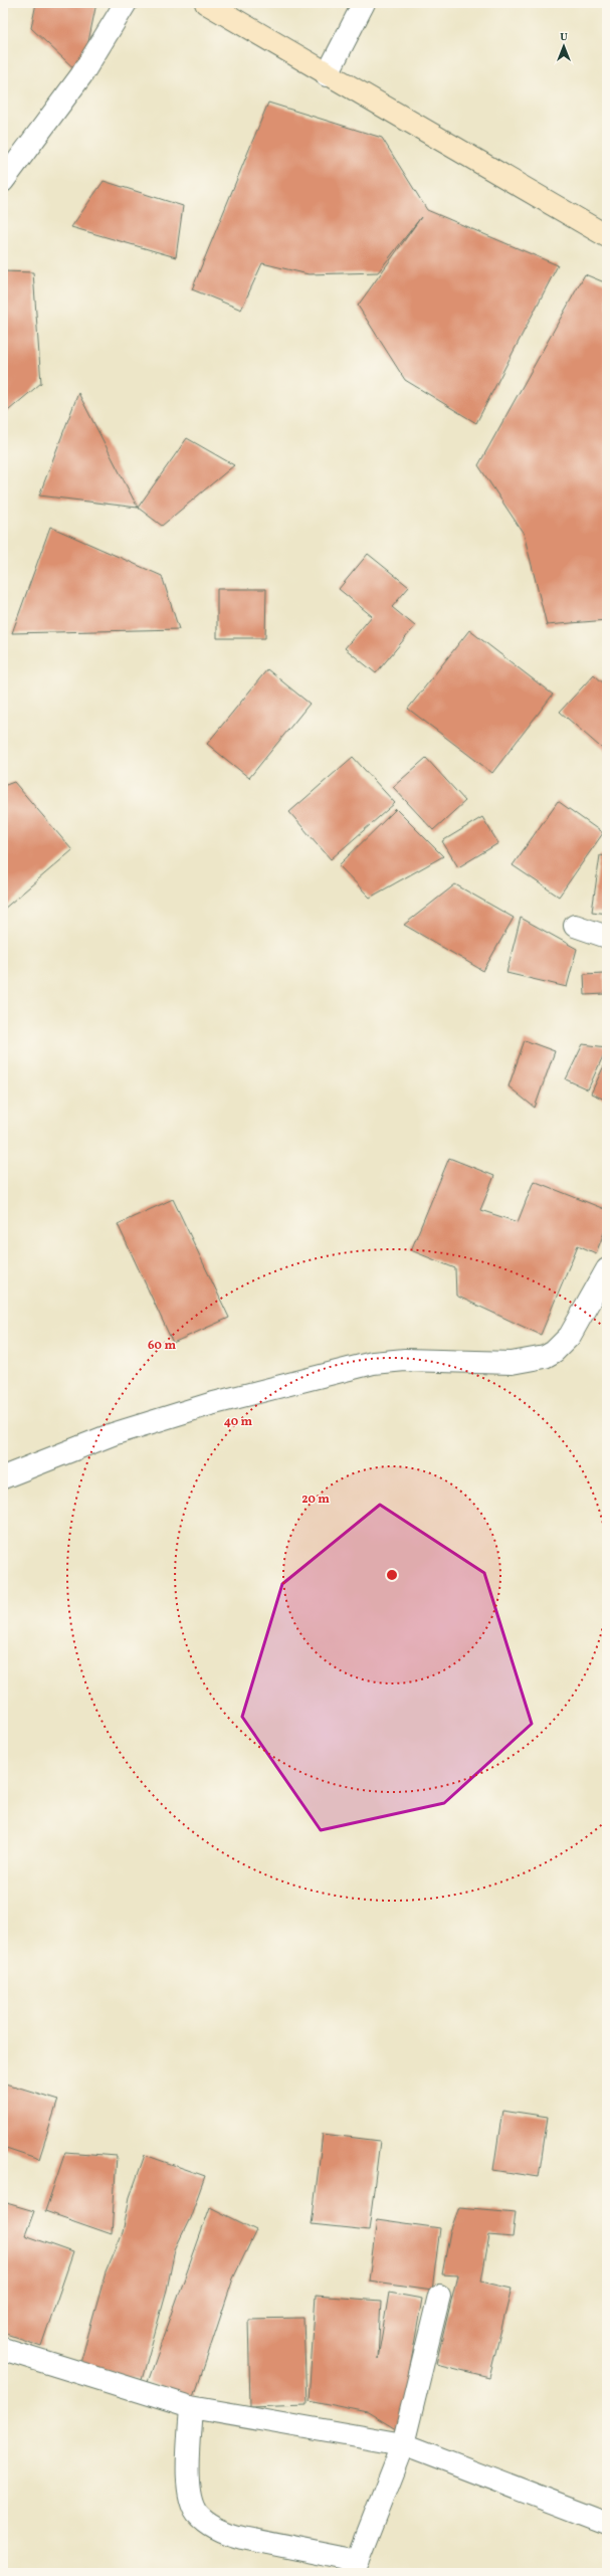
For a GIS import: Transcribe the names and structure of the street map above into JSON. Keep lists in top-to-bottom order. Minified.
{"north":"top","rings":["60 m","40 m","20 m"]}
